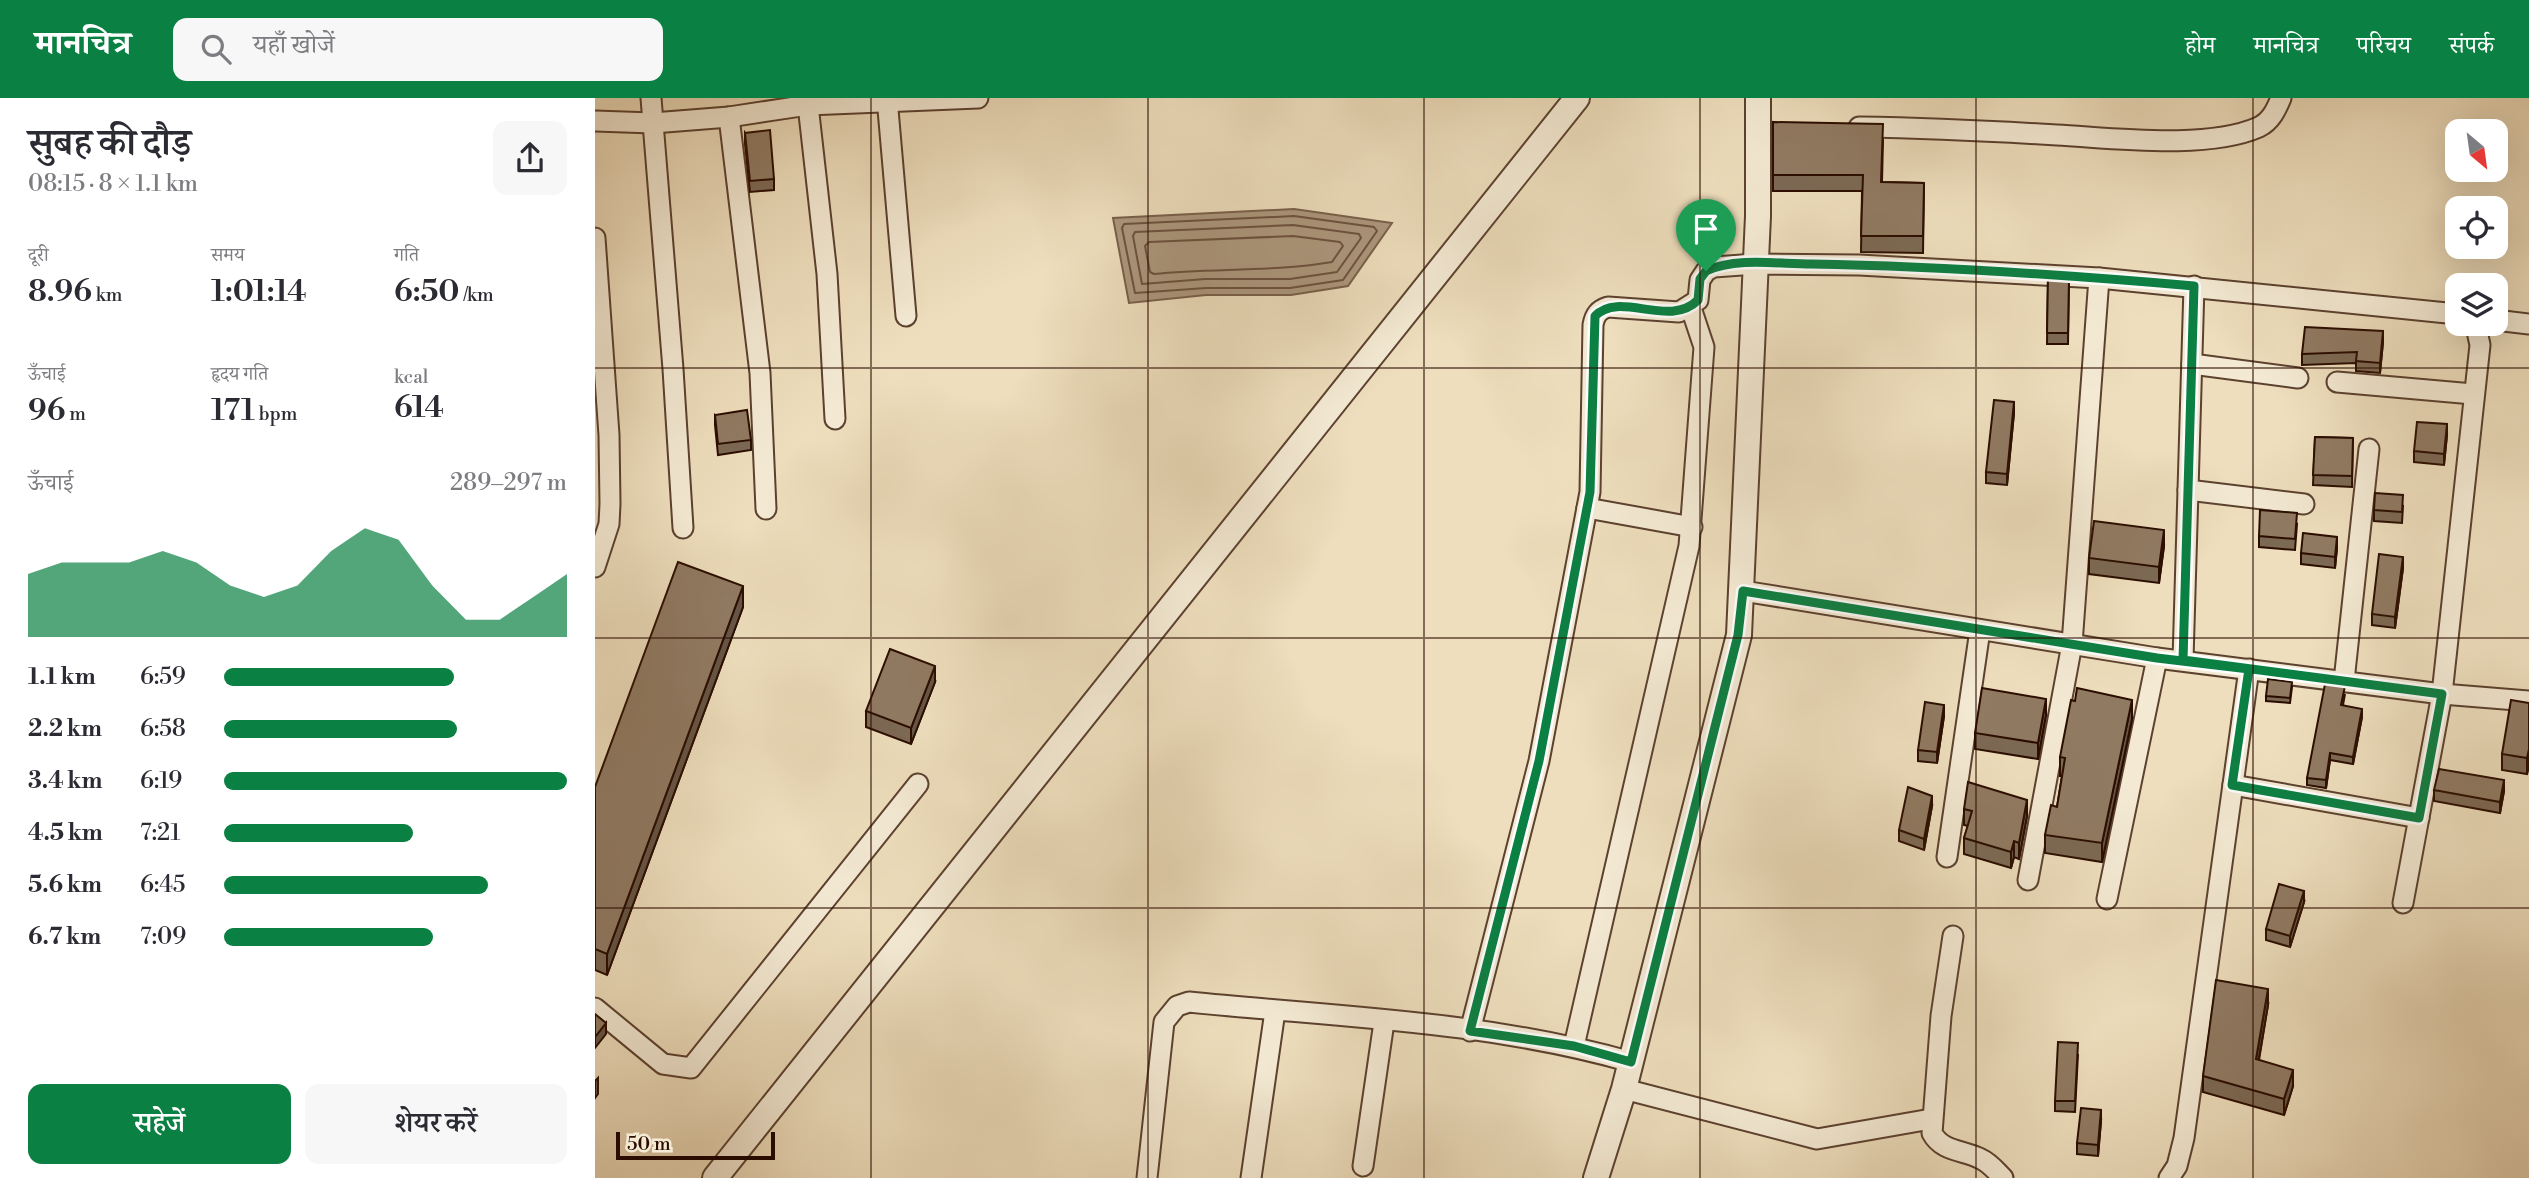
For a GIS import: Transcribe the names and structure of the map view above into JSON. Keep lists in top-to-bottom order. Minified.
{"scale_bar":"50 m","north":"bottom right","page":{"header":"मानचित्र","search":"यहाँ खोजें","nav":["होम","मानचित्र","परिचय","संपर्क"],"heading":["सुबह की दौड़","08:15 · 8 × 1.1 km"],"stats":[["दूरी","8.96 km"],["समय","1:01:14"],["गति","6:50 /km"],["ऊँचाई","96 m"],["हृदय गति","171 bpm"],["kcal","614"]],"chart":["ऊँचाई","289–297 m"],"list":[{"name":"1.1 km","note":"6:59"},{"name":"2.2 km","note":"6:58"},{"name":"3.4 km","note":"6:19"},{"name":"4.5 km","note":"7:21"},{"name":"5.6 km","note":"6:45"},{"name":"6.7 km","note":"7:09"}],"buttons":["सहेजें","शेयर करें"],"scale":"50 m"}}
